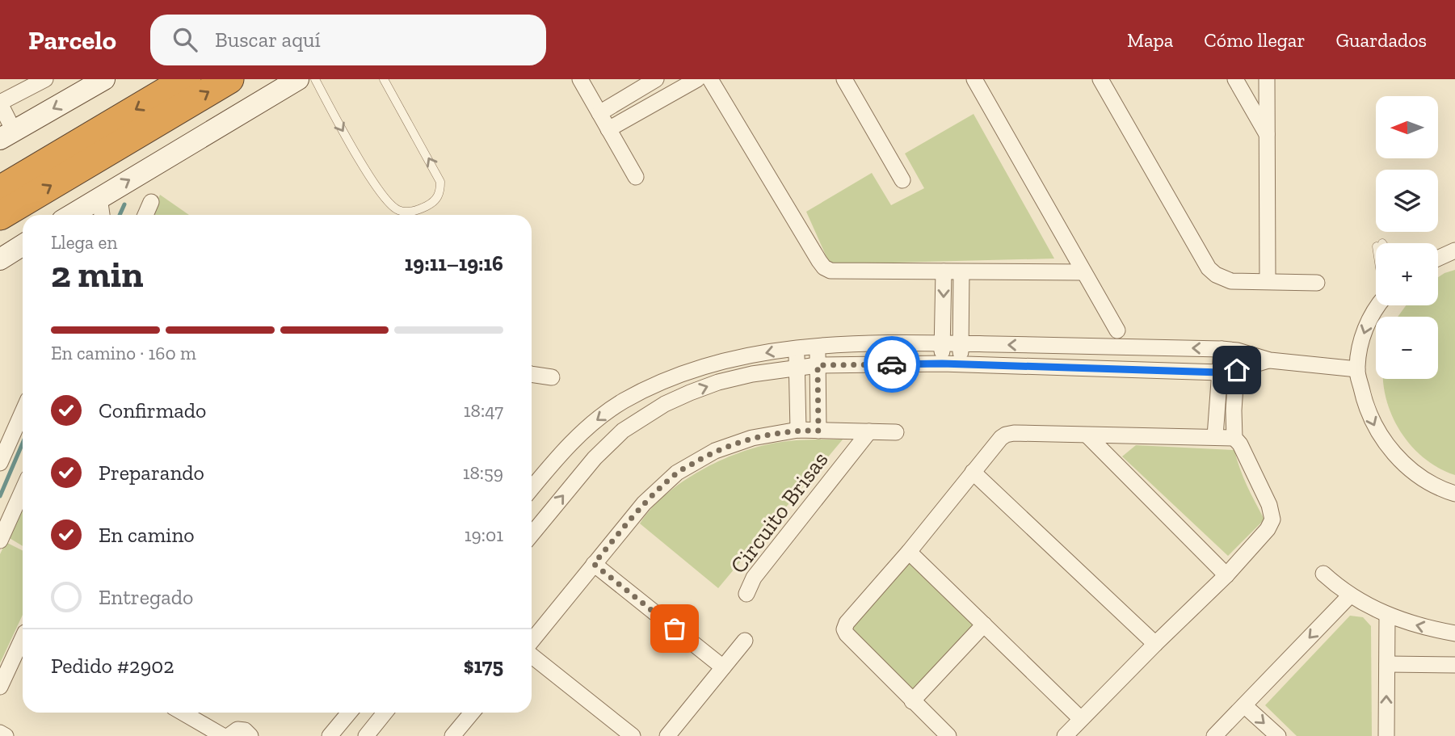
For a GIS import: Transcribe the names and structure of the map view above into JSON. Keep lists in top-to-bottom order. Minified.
{"streets":{"street":["Circuito Brisas"]},"north":"left","page":{"header":"Parcelo","search":"Buscar aquí","nav":["Mapa","Cómo llegar","Guardados"],"map_buttons":["+","−"],"heading":["2 min","Llega en","19:11–19:16"],"panel":["Pedido #2902","$175"],"bar":"En camino · 160 m","list":[["Confirmado","18:47"],["Preparando","18:59"],["En camino","19:01"],"Entregado"]}}
